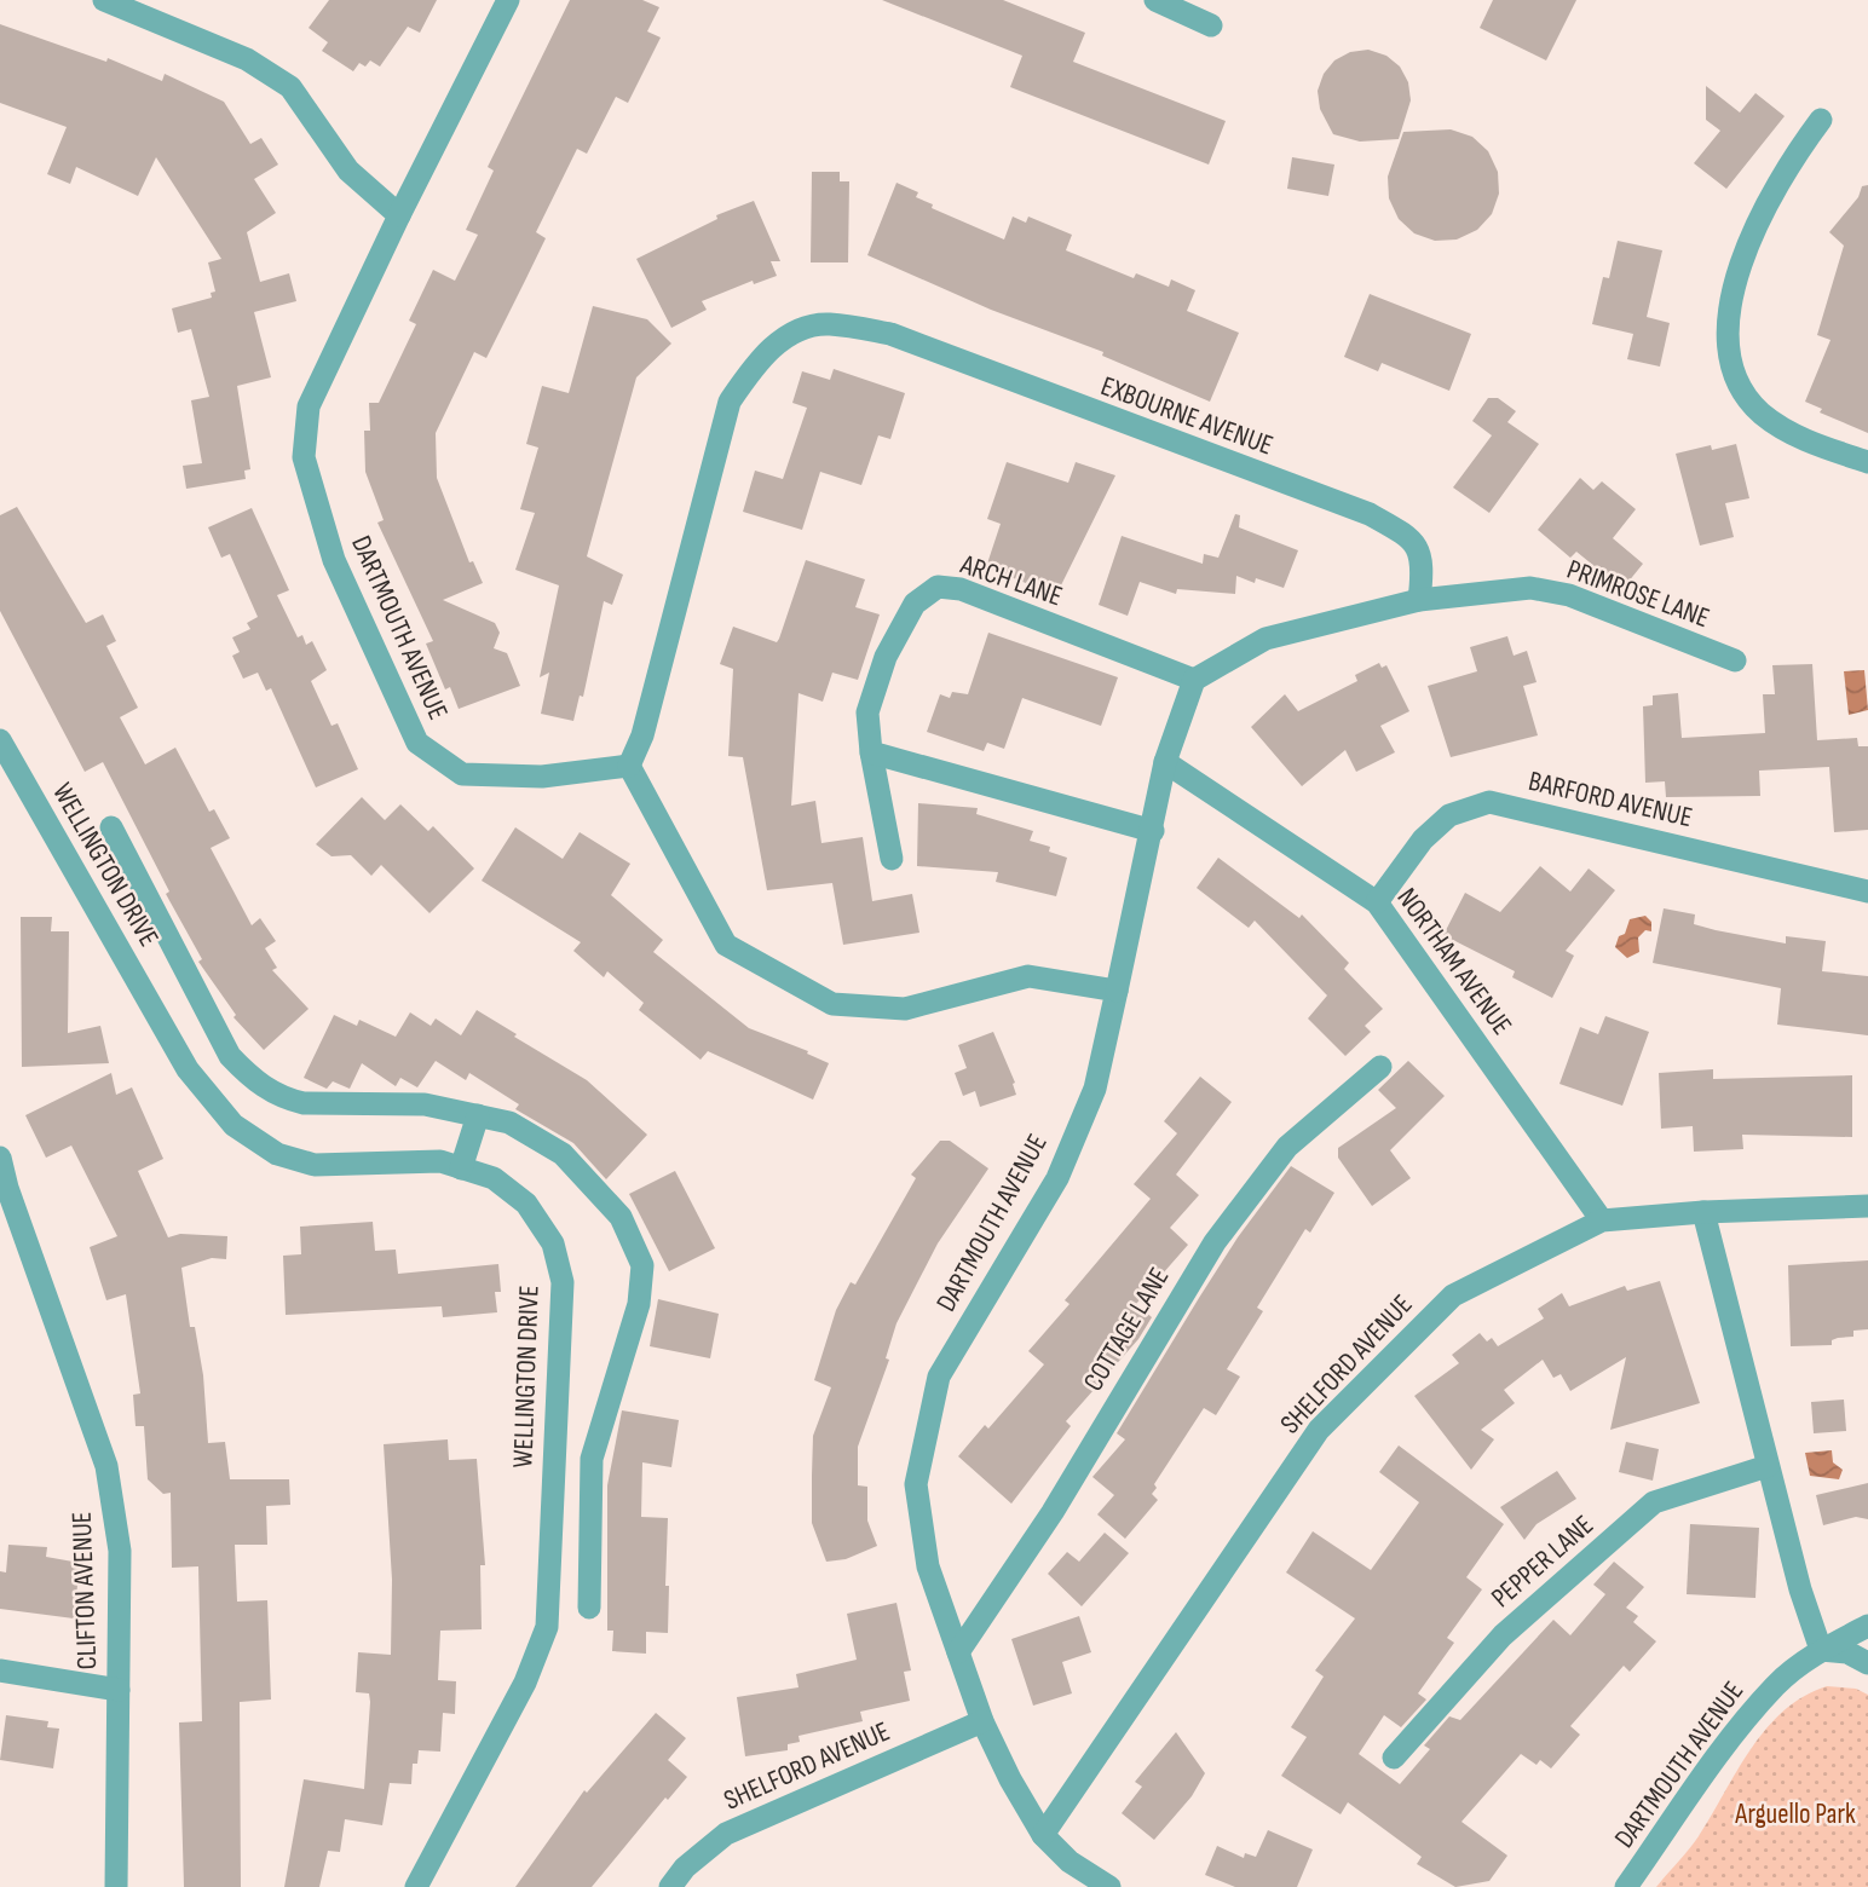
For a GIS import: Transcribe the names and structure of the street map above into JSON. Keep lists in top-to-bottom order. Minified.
{"streets":{"street":["EXBOURNE AVENUE","ARCH LANE","PRIMROSE LANE","DARTMOUTH AVENUE","BARFORD AVENUE","WELLINGTON DRIVE","NORTHAM AVENUE","COTTAGE LANE","SHELFORD AVENUE","PEPPER LANE","CLIFTON AVENUE"]},"crossings":[["EXBOURNE AVENUE","PRIMROSE LANE"],["EXBOURNE AVENUE","DARTMOUTH AVENUE"],["DARTMOUTH AVENUE","COTTAGE LANE"],["DARTMOUTH AVENUE","SHELFORD AVENUE"],["BARFORD AVENUE","NORTHAM AVENUE"],["NORTHAM AVENUE","SHELFORD AVENUE"]],"parks":["Arguello Park"]}
